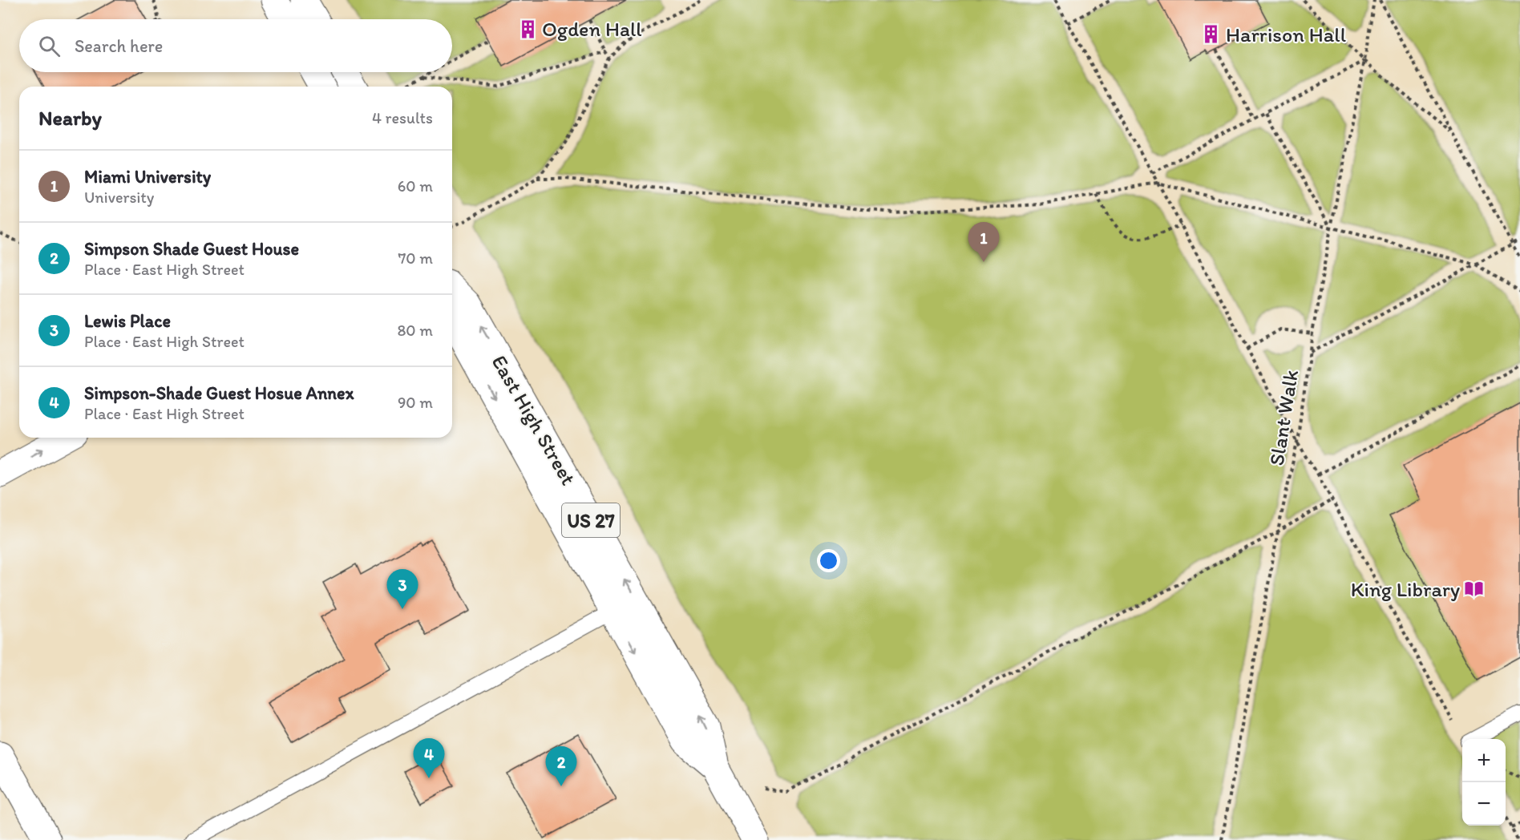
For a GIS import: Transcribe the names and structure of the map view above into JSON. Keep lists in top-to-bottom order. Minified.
{"streets":{"main road":["East High Street","US 27"],"path":["Slant Walk"]},"places":{"building":["Ogden Hall","Harrison Hall"],"library":["King Library"]},"page":{"search":"Search here","heading":["Nearby","4 results"],"list":[{"mark":"1","name":"Miami University","note":"University","value":"60 m"},{"mark":"2","name":"Simpson Shade Guest House","note":"Place · East High Street","value":"70 m"},{"mark":"3","name":"Lewis Place","note":"Place · East High Street","value":"80 m"},{"mark":"4","name":"Simpson-Shade Guest Hosue Annex","note":"Place · East High Street","value":"90 m"}],"pins":["1","3","4","2"],"map_buttons":["+","−"]}}
